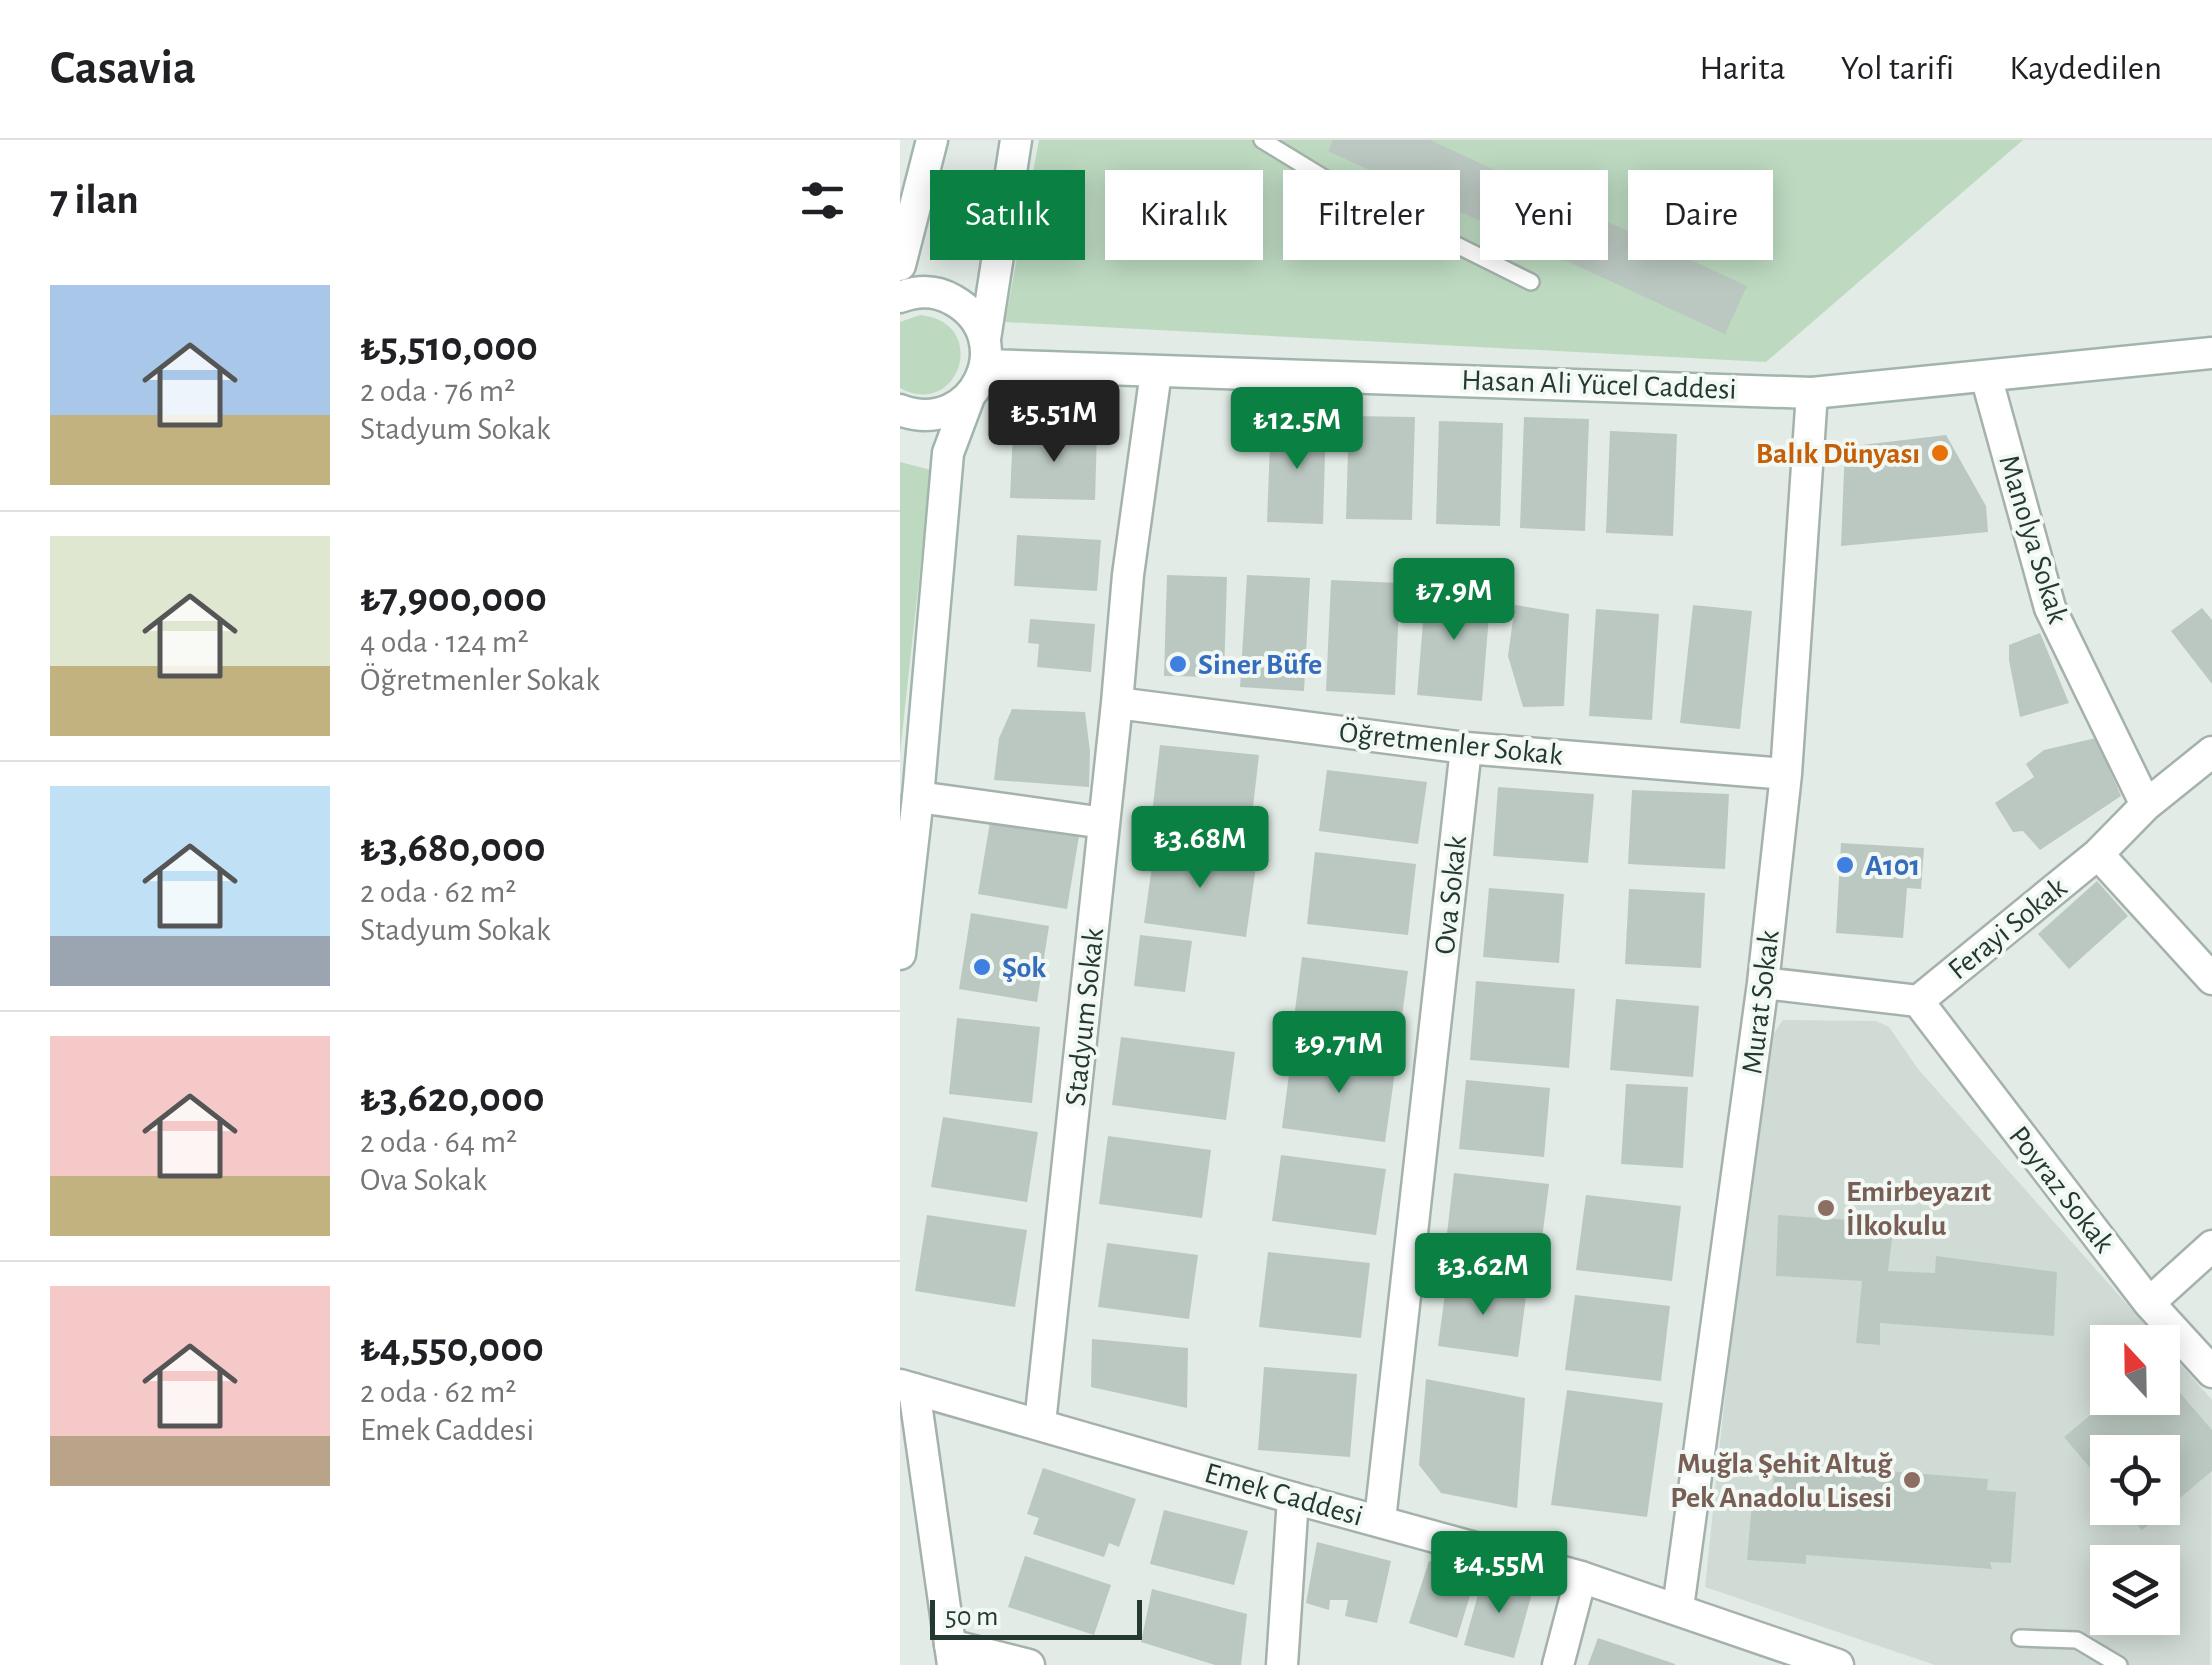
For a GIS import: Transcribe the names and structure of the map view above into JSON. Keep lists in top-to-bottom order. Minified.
{"streets":{"street":["Hasan Ali Yücel Caddesi","Manolya Sokak","Öğretmenler Sokak","Ova Sokak","Ferayi Sokak","Murat Sokak","Stadyum Sokak","Poyraz Sokak","Emek Caddesi"]},"crossings":[["Hasan Ali Yücel Caddesi","Manolya Sokak"],["Hasan Ali Yücel Caddesi","Murat Sokak"],["Hasan Ali Yücel Caddesi","Stadyum Sokak"],["Manolya Sokak","Ferayi Sokak"],["Öğretmenler Sokak","Ova Sokak"],["Öğretmenler Sokak","Murat Sokak"],["Öğretmenler Sokak","Stadyum Sokak"],["Ova Sokak","Emek Caddesi"],["Ferayi Sokak","Murat Sokak"],["Ferayi Sokak","Poyraz Sokak"],["Murat Sokak","Emek Caddesi"],["Stadyum Sokak","Emek Caddesi"]],"places":["Balık Dünyası","Siner Büfe","A101","Şok","Emirbeyazıt İlkokulu","Muğla Şehit Altuğ Pek Anadolu Lisesi"],"scale_bar":"50 m","north":"top","page":{"header":"Casavia","nav":["Harita","Yol tarifi","Kaydedilen"],"heading":"7 ilan","chip":["Satılık","Kiralık","Filtreler","Yeni","Daire"],"list":[{"name":"₺5,510,000","note":"2 oda · 76 m² · Stadyum Sokak"},{"name":"₺7,900,000","note":"4 oda · 124 m² · Öğretmenler Sokak"},{"name":"₺3,680,000","note":"2 oda · 62 m² · Stadyum Sokak"},{"name":"₺3,620,000","note":"2 oda · 64 m² · Ova Sokak"},{"name":"₺4,550,000","note":"2 oda · 62 m² · Emek Caddesi"}],"price":["₺5.51M","₺12.5M","₺7.9M","₺3.68M","₺9.71M","₺3.62M","₺4.55M"],"scale":"50 m"}}
